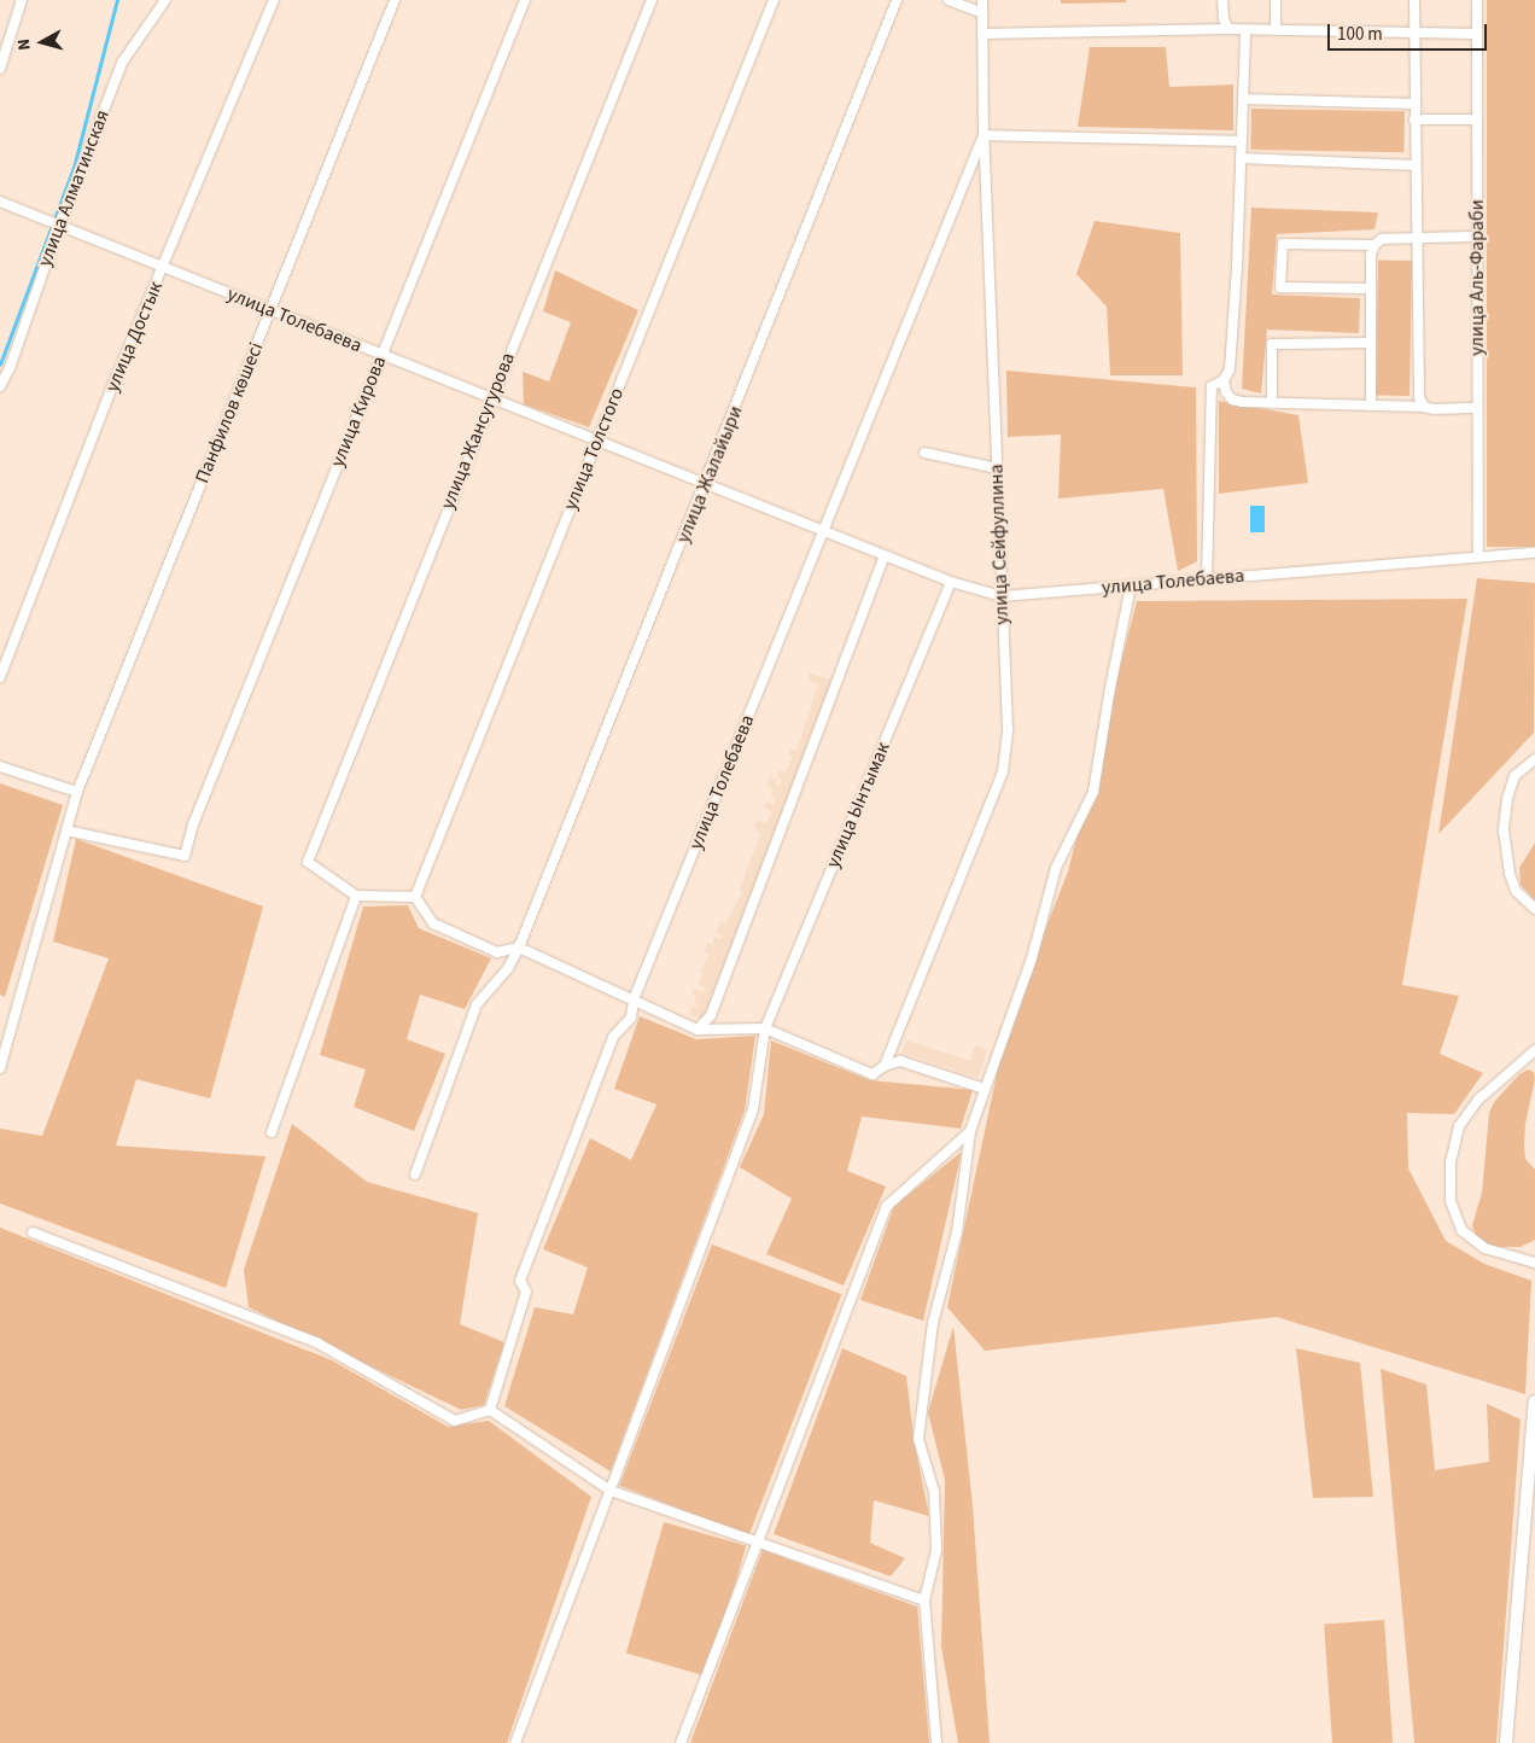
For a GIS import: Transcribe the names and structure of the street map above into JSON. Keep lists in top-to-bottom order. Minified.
{"streets":{"street":["улица Алматинская","улица Аль-Фараби","улица Толебаева","улица Достык","улица Кирова","Панфилов көшесі","улица Жансугурова","улица Толстого","улица Жалайыри","улица Сейфуллина","улица Ынтымак"]},"crossings":[["улица Алматинская","улица Толебаева"],["улица Аль-Фараби","улица Толебаева"],["улица Толебаева","улица Достык"],["улица Толебаева","улица Кирова"],["улица Толебаева","Панфилов көшесі"],["улица Толебаева","улица Жансугурова"],["улица Толебаева","улица Толстого"],["улица Толебаева","улица Жалайыри"],["улица Толебаева","улица Сейфуллина"],["улица Толебаева","улица Ынтымак"],["улица Кирова","Панфилов көшесі"]],"scale_bar":"100 m","north":"left"}
